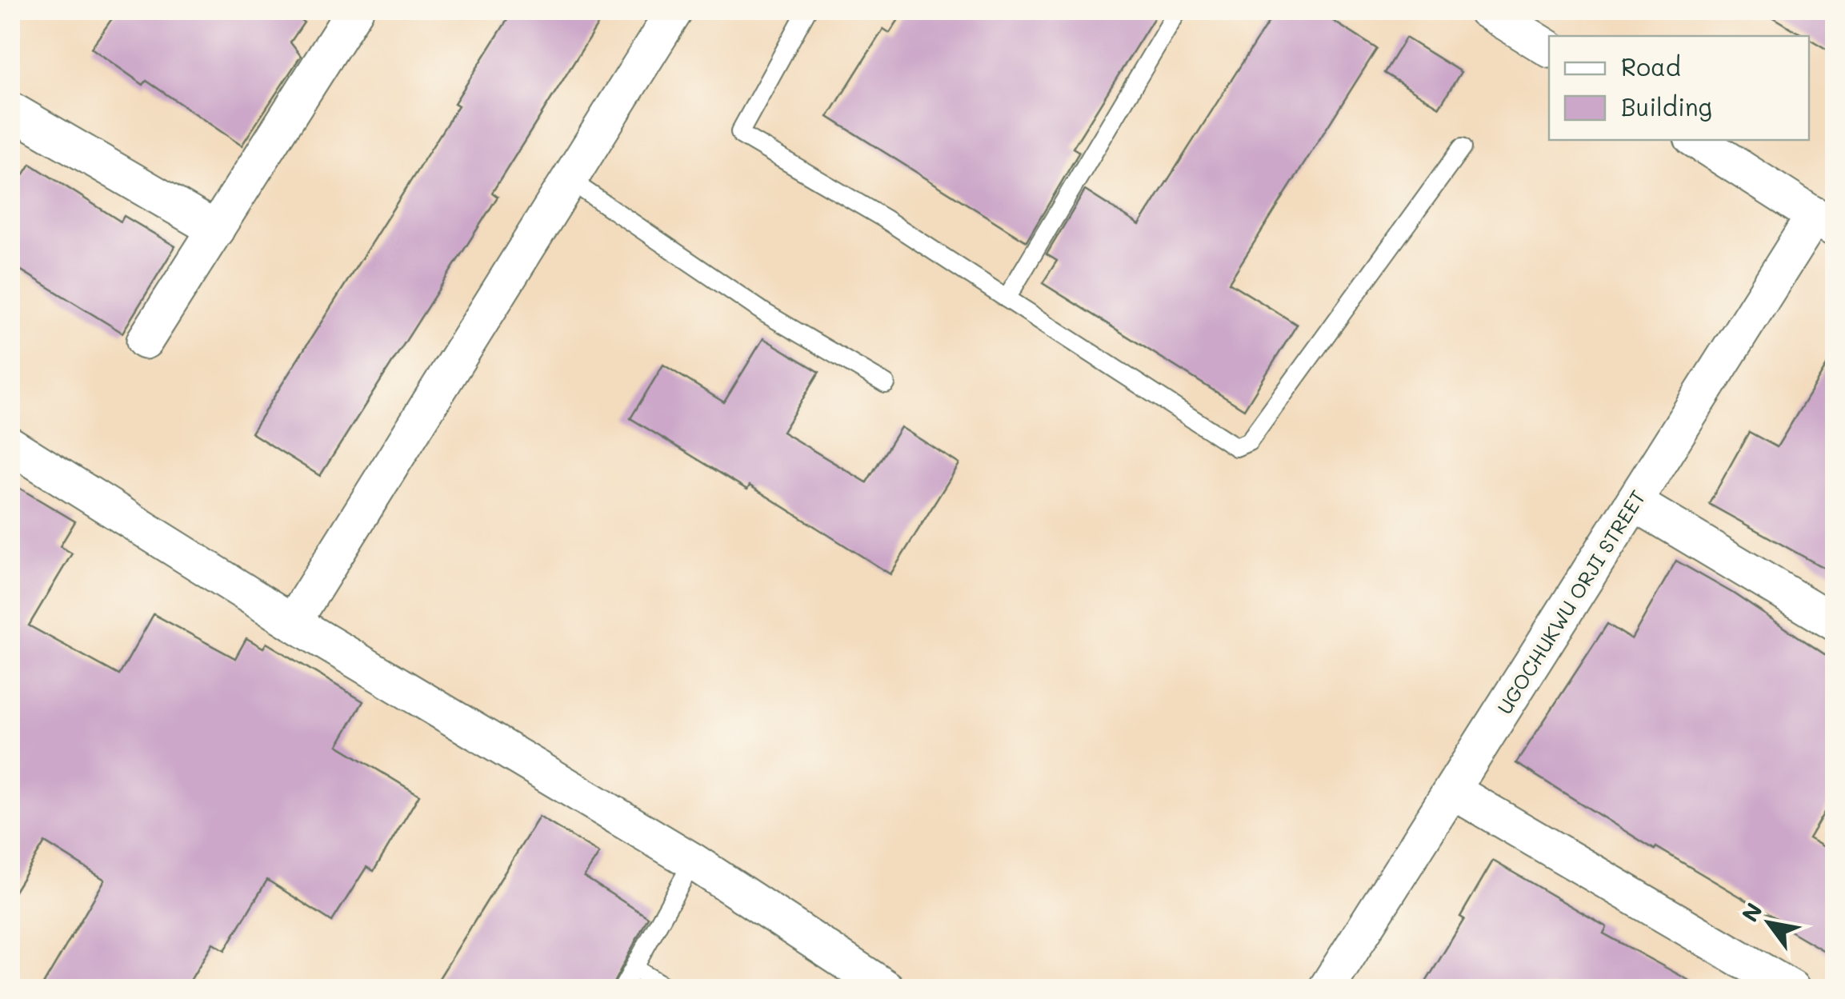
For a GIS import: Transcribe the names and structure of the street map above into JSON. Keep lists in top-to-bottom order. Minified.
{"streets":{"street":["UGOCHUKWU ORJI STREET"]},"legend":["Road","Building"],"north":"top left"}
